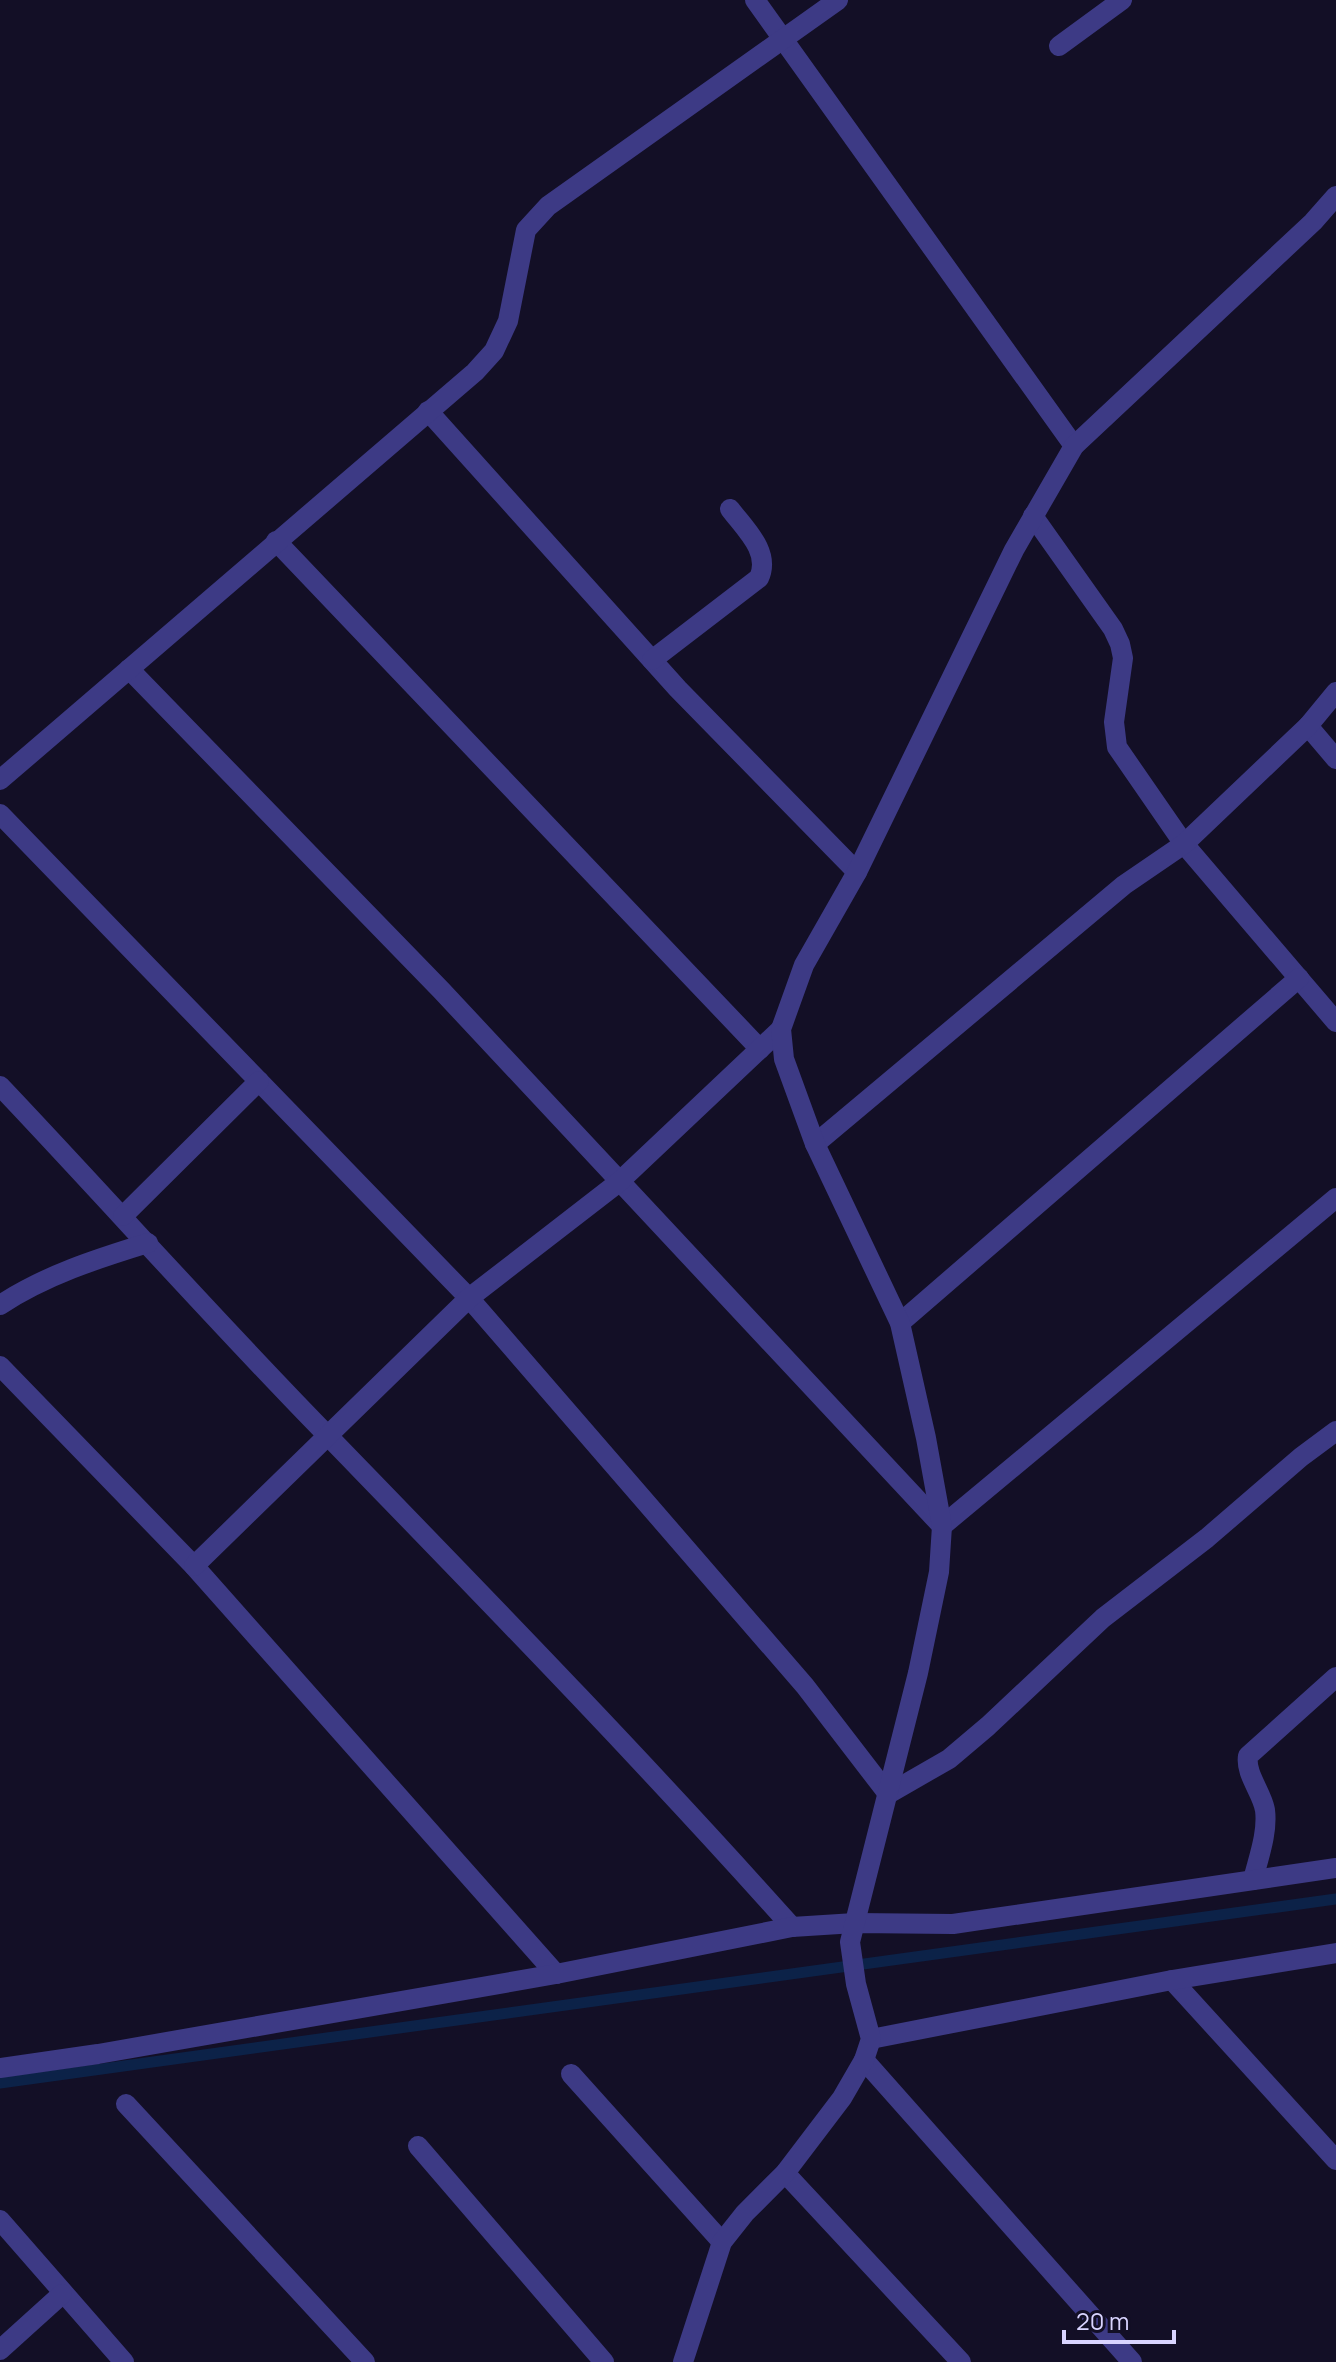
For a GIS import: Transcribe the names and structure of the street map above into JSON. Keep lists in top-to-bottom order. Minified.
{"scale_bar":"20 m"}
